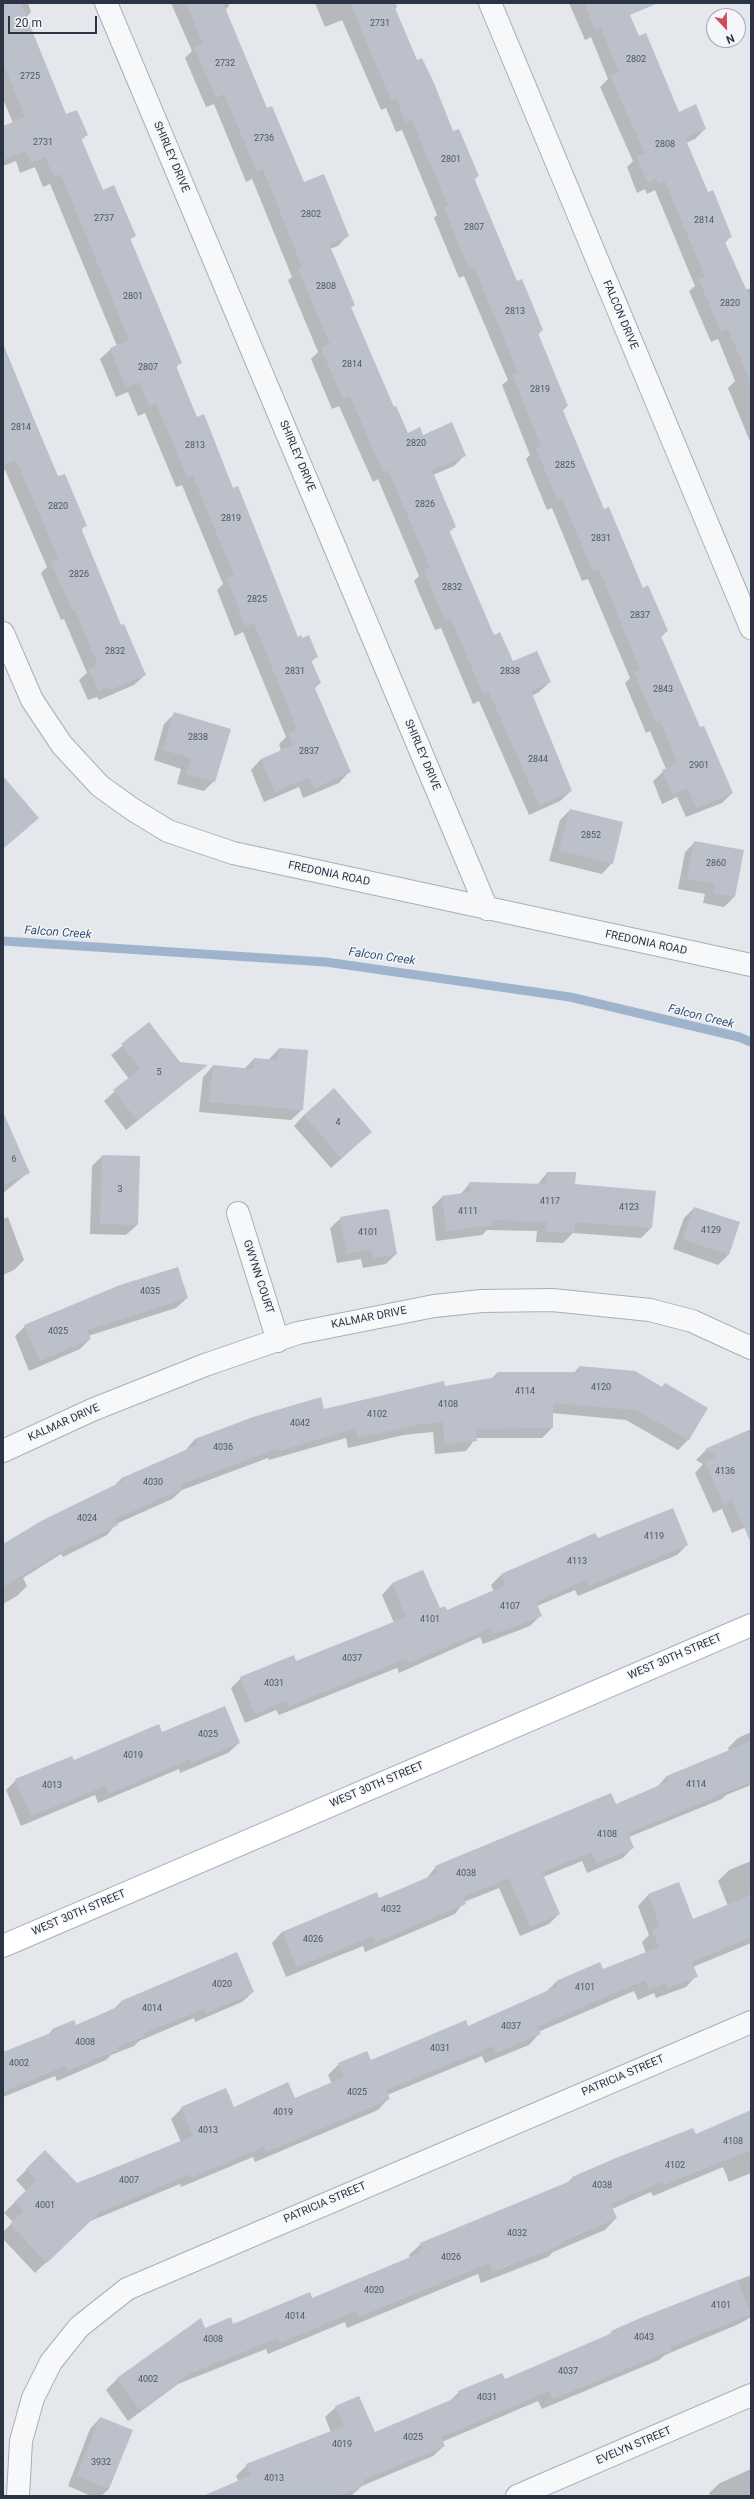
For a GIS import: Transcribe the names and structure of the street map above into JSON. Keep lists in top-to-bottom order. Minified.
{"streets":{"main road":["WEST 30TH STREET"],"street":["SHIRLEY DRIVE","FALCON DRIVE","FREDONIA ROAD","GWYNN COURT","KALMAR DRIVE","PATRICIA STREET","EVELYN STREET"]},"crossings":[["SHIRLEY DRIVE","FREDONIA ROAD"],["GWYNN COURT","KALMAR DRIVE"]],"water":["Falcon Creek"],"house_numbers":["2731","2802","2732","2725","2736","2731","2808","2801","2802","2737","2814","2807","2808","2801","2820","2813","2814","2807","2819","2814","2820","2813","2825","2826","2820","2819","2831","2826","2832","2825","2837","2832","2831","2838","2843","2838","2837","2844","2901","2852","2860","5","4","6","3","4117","4123","4111","4129","4101","4035","4025","4120","4114","4108","4102","4042","4036","4136","4030","4024","4119","4113","4107","4101","4037","4031","4025","4019","4114","4013","4108","4038","4032","4026","4020","4101","4014","4037","4008","4031","4002","4025","4019","4013","4108","4102","4007","4038","4001","4032","4026","4020","4101","4014","4043","4008","4037","4002","4031","4025","4019","3932","4013"],"scale_bar":"20 m","north":"bottom"}
